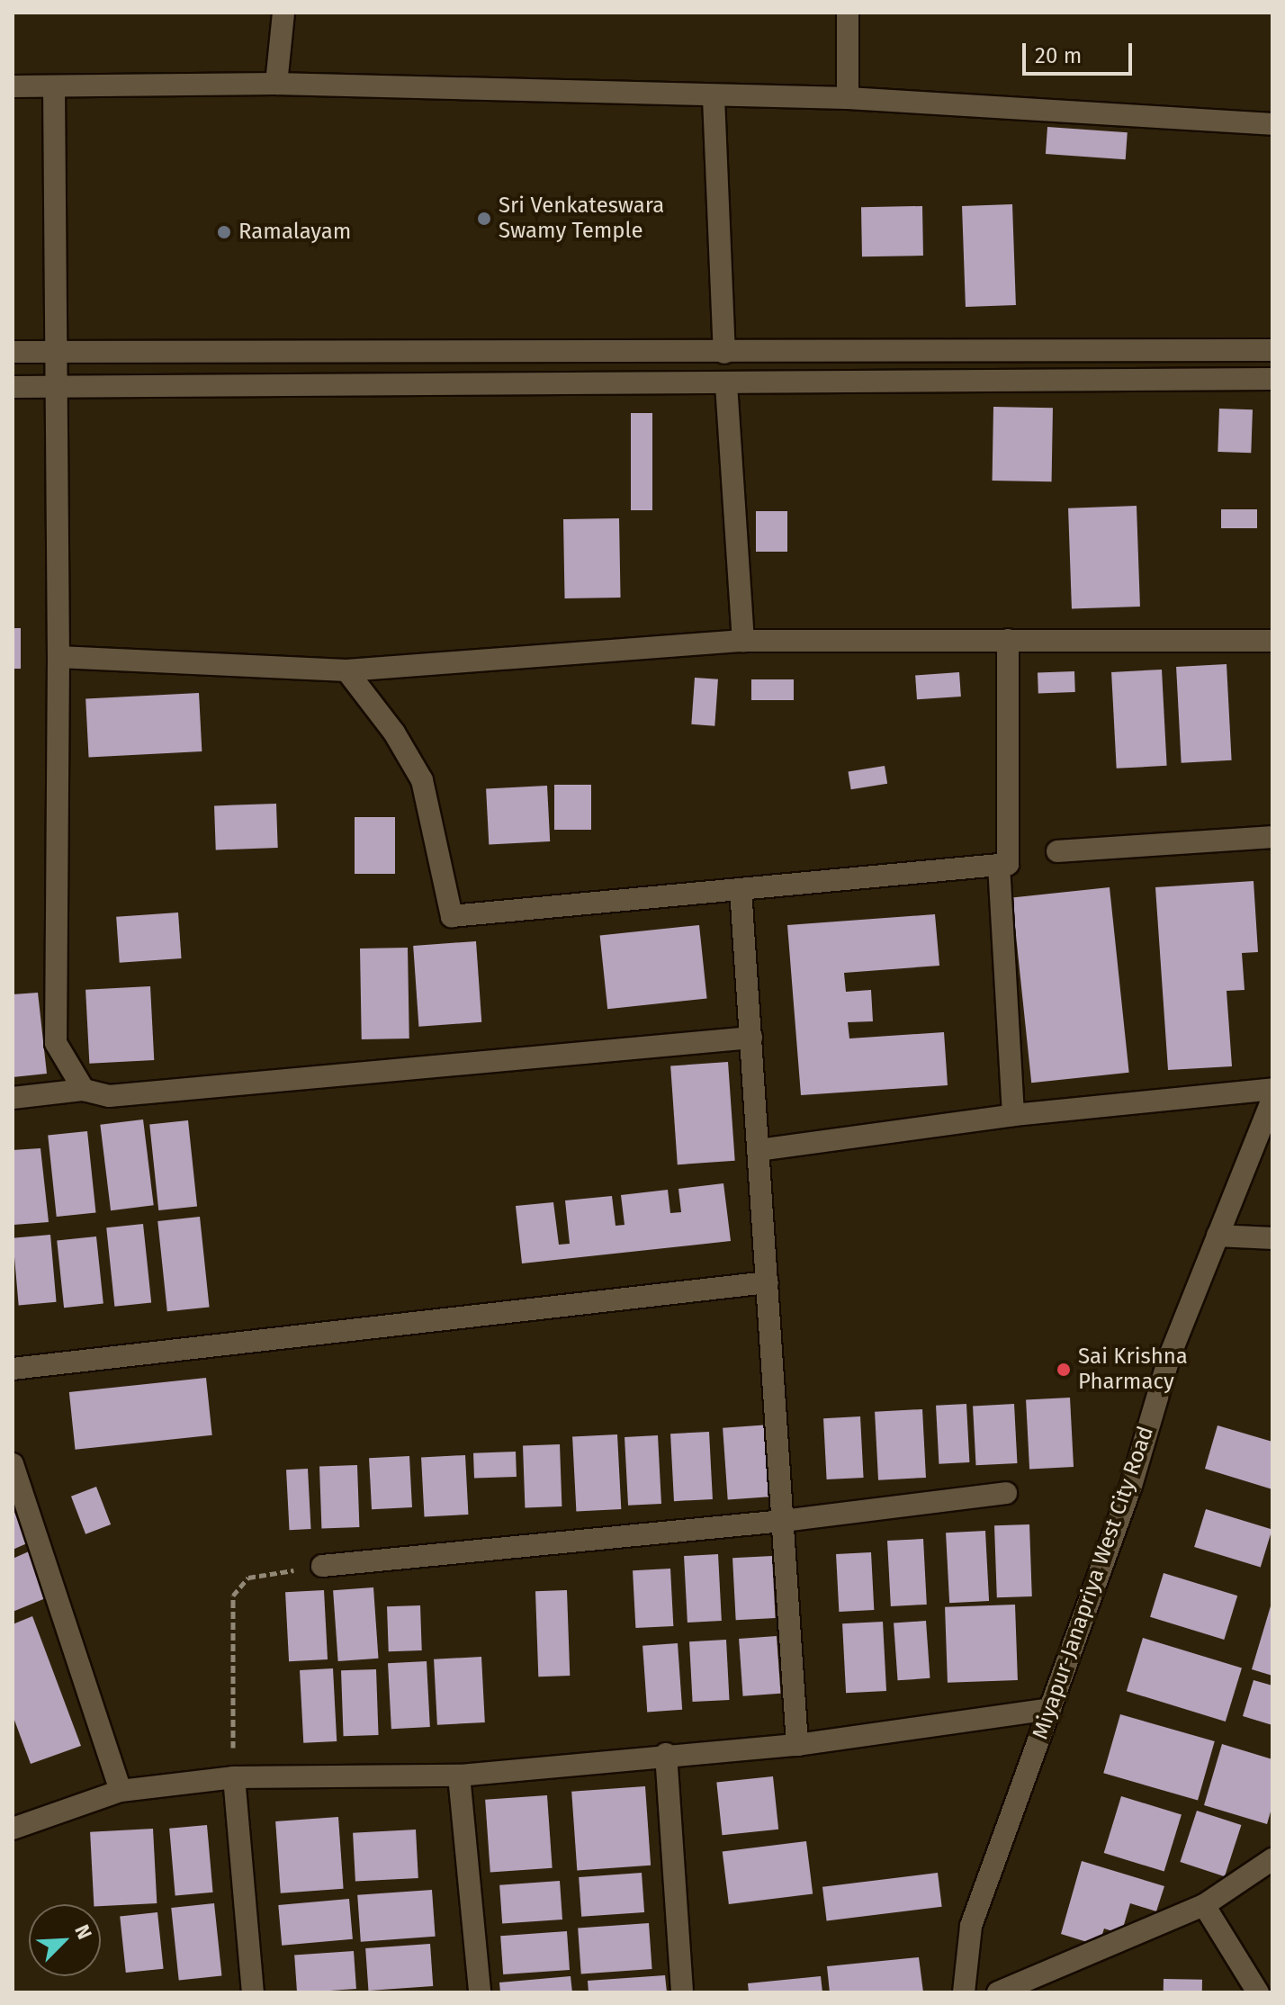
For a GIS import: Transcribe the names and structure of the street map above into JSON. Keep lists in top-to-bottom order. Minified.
{"streets":{"street":["Miyapur-Janapriya West City Road"]},"places":["Sri Venkateswara Swamy Temple","Ramalayam","Sai Krishna Pharmacy"],"scale_bar":"20 m","north":"top right"}
